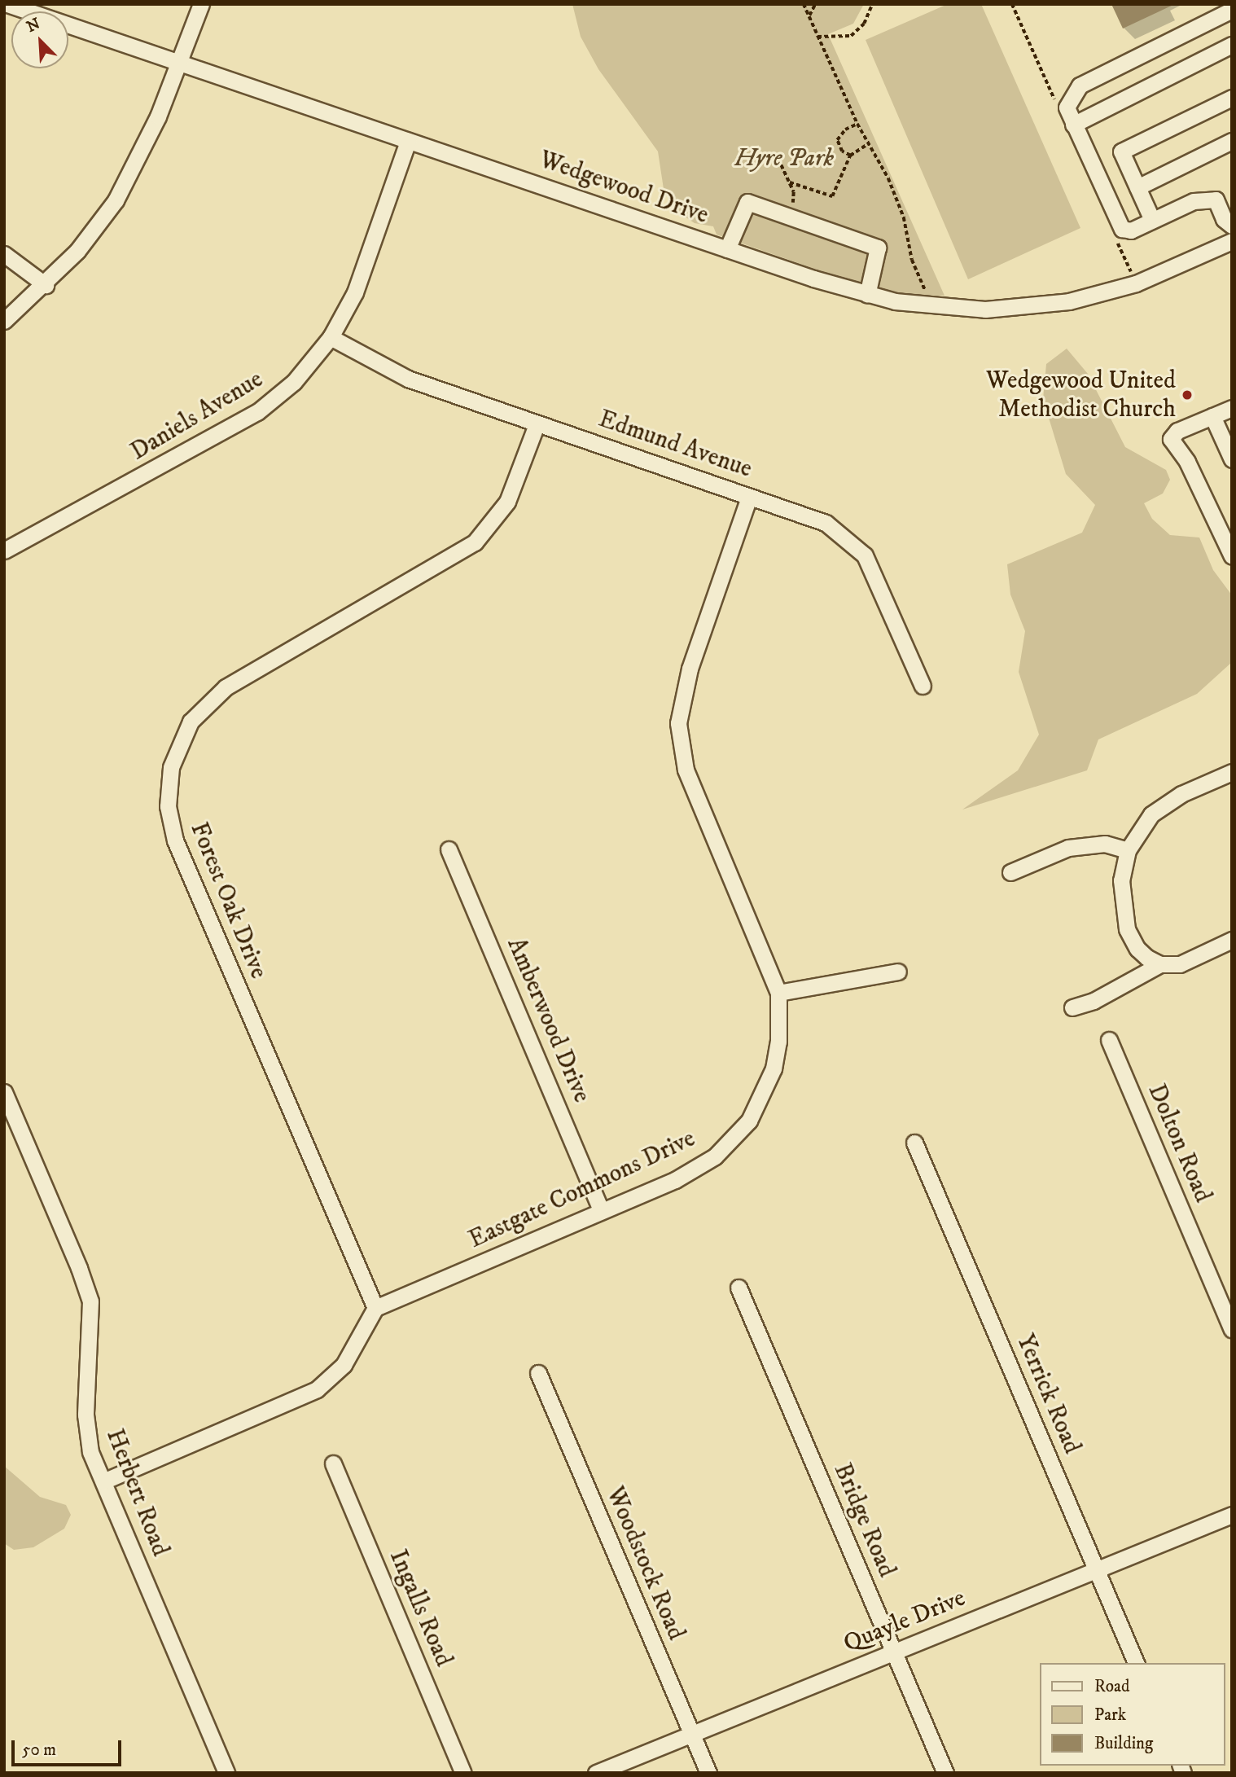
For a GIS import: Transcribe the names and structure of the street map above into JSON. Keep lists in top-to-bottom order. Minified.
{"streets":{"street":["Wedgewood Drive","Daniels Avenue","Edmund Avenue","Forest Oak Drive","Amberwood Drive","Dolton Road","Eastgate Commons Drive","Yerrick Road","Herbert Road","Bridge Road","Woodstock Road","Ingalls Road","Quayle Drive"]},"crossings":[["Wedgewood Drive","Daniels Avenue"],["Daniels Avenue","Edmund Avenue"],["Edmund Avenue","Forest Oak Drive"],["Edmund Avenue","Eastgate Commons Drive"],["Forest Oak Drive","Eastgate Commons Drive"],["Amberwood Drive","Eastgate Commons Drive"],["Yerrick Road","Quayle Drive"],["Bridge Road","Quayle Drive"],["Woodstock Road","Quayle Drive"]],"parks":["Hyre Park"],"places":["Wedgewood United Methodist Church"],"legend":["Road","Park","Building"],"scale_bar":"50 m","north":"top left"}
